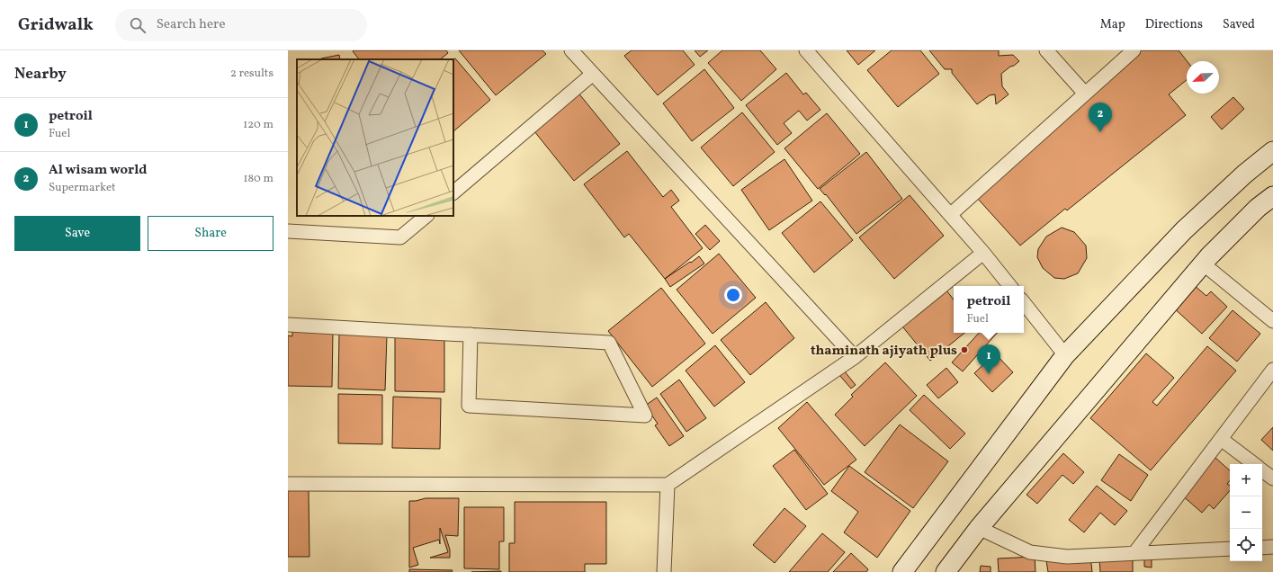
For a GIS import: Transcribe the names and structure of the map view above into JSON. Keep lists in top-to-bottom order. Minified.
{"places":["thaminath ajiyath plus"],"north":"bottom left","page":{"header":"Gridwalk","search":"Search here","nav":["Map","Directions","Saved"],"heading":["Nearby","2 results"],"list":[{"mark":"1","name":"petroil","note":"Fuel","value":"120 m"},{"mark":"2","name":"Al wisam world","note":"Supermarket","value":"180 m"}],"pins":["2","1"],"buttons":["Save","Share"],"popup":["petroil","Fuel"],"map_buttons":["+","−"]}}
